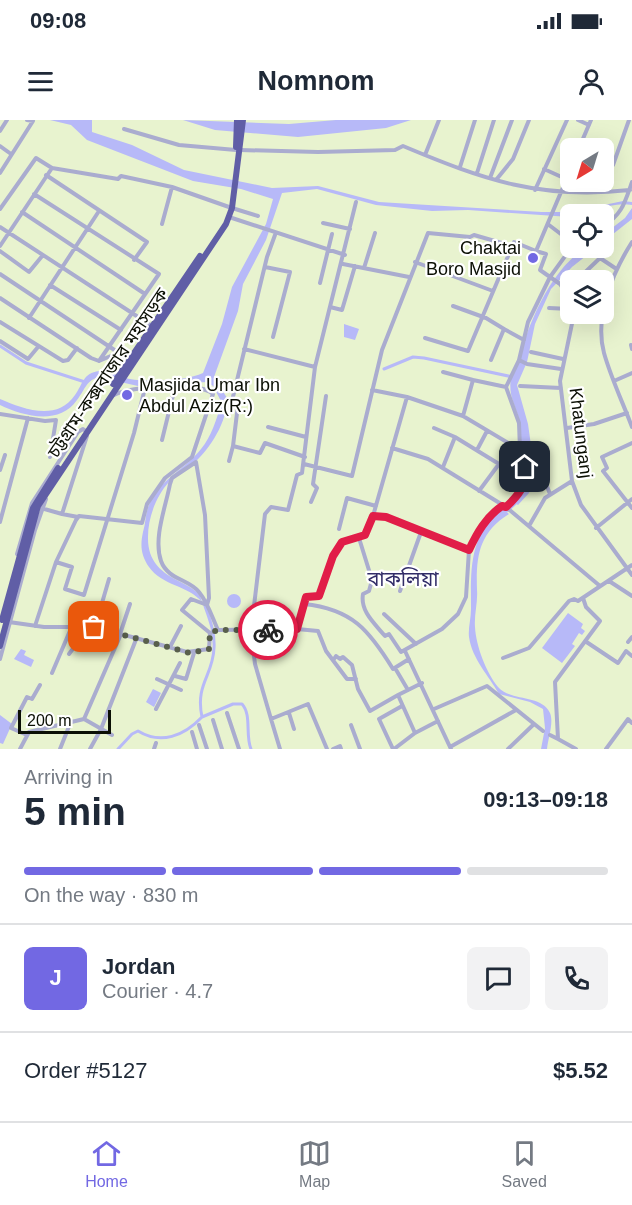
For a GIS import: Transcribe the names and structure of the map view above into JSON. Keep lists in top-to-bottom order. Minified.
{"streets":{"highway":["চট্টগ্রাম-কক্সবাজার মহাসড়ক"],"street":["Khatunganj"]},"districts":["বাকলিয়া"],"places":["Chaktai Boro Masjid","Masjida Umar Ibn Abdul Aziz(R:)"],"scale_bar":"200 m","north":"bottom left","page":{"status":"09:08","header":"Nomnom","scale":"200 m","heading":["5 min","Arriving in","09:13–09:18"],"panel":["Jordan","Courier · 4.7","Order #5127","$5.52"],"bar":"On the way · 830 m","round":"J","tabs":["Home","Map","Saved"]}}
